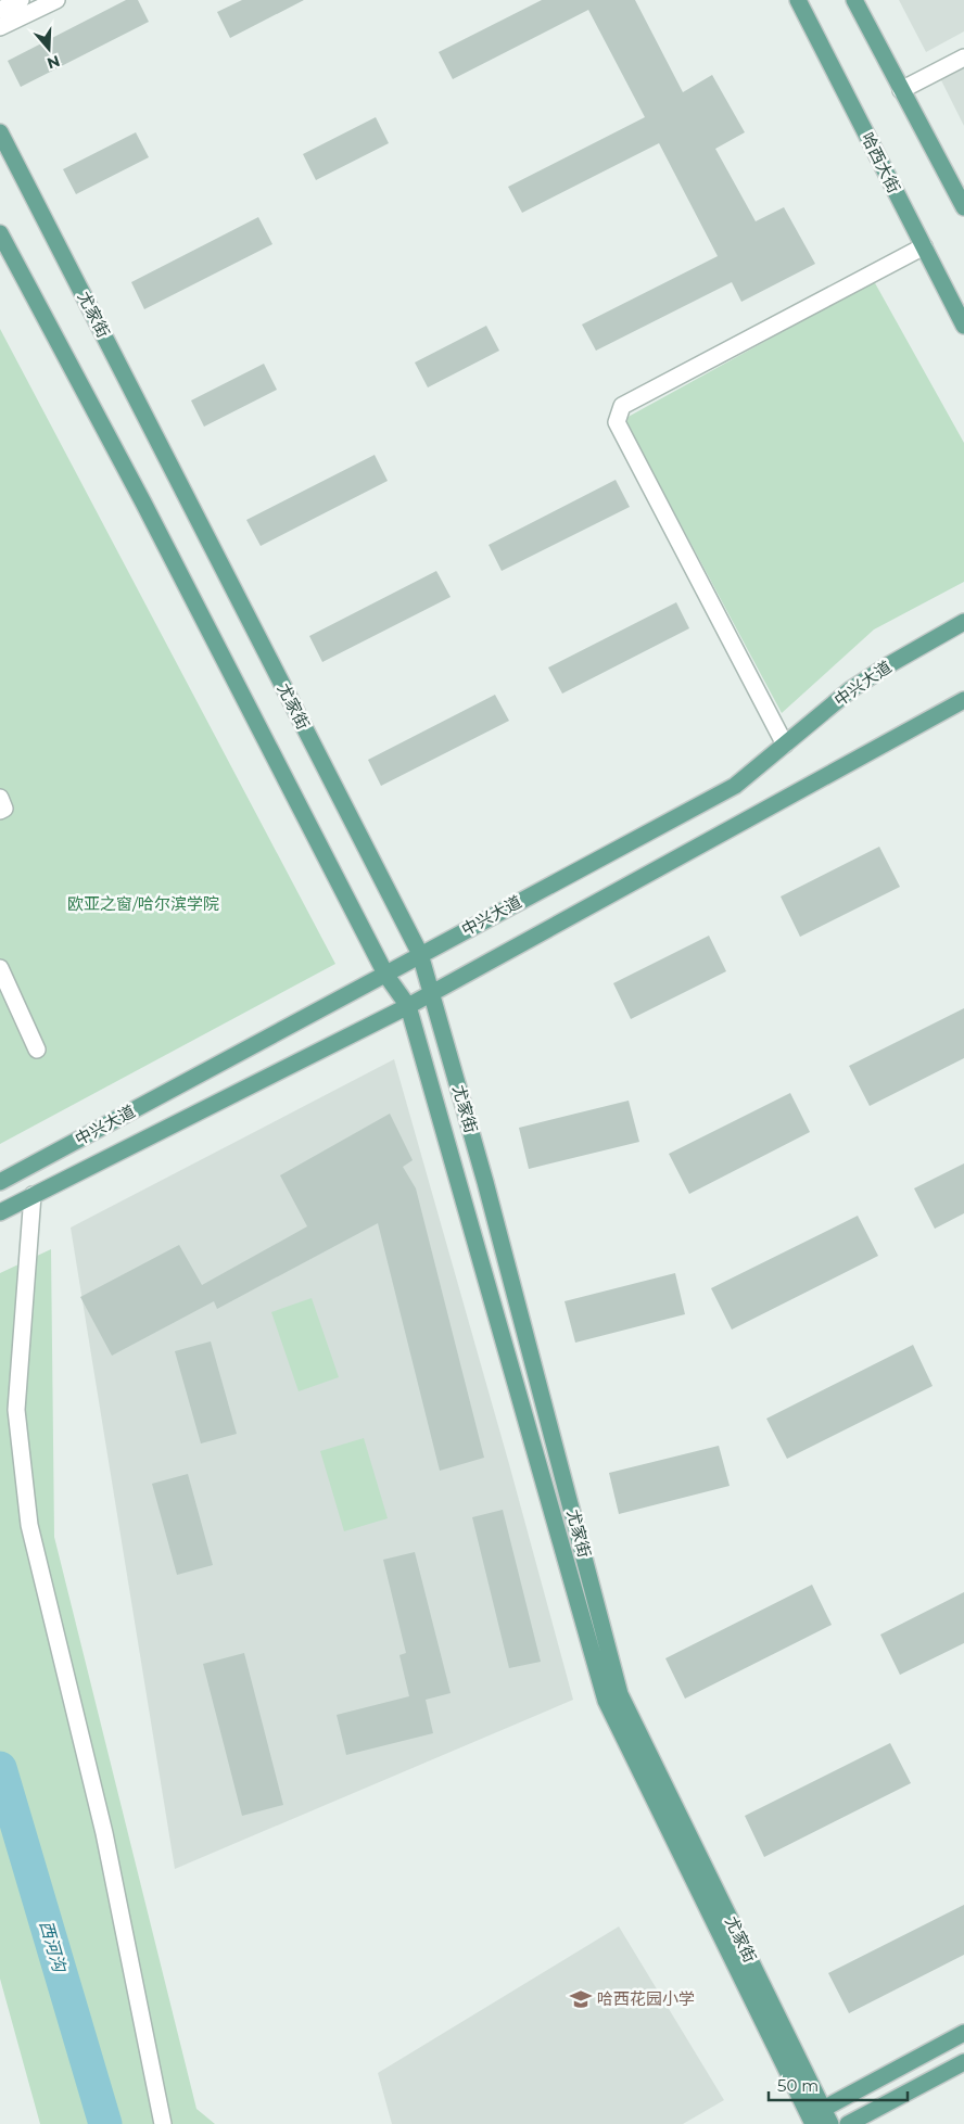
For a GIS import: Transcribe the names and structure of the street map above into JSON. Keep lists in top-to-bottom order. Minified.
{"streets":{"main road":["哈西大街","尤家街","中兴大道"]},"crossings":[["尤家街","中兴大道"]],"water":["西河沟"],"parks":["欧亚之窗/哈尔滨学院"],"places":{"school or university":["哈西花园小学"]},"scale_bar":"50 m","north":"bottom"}
